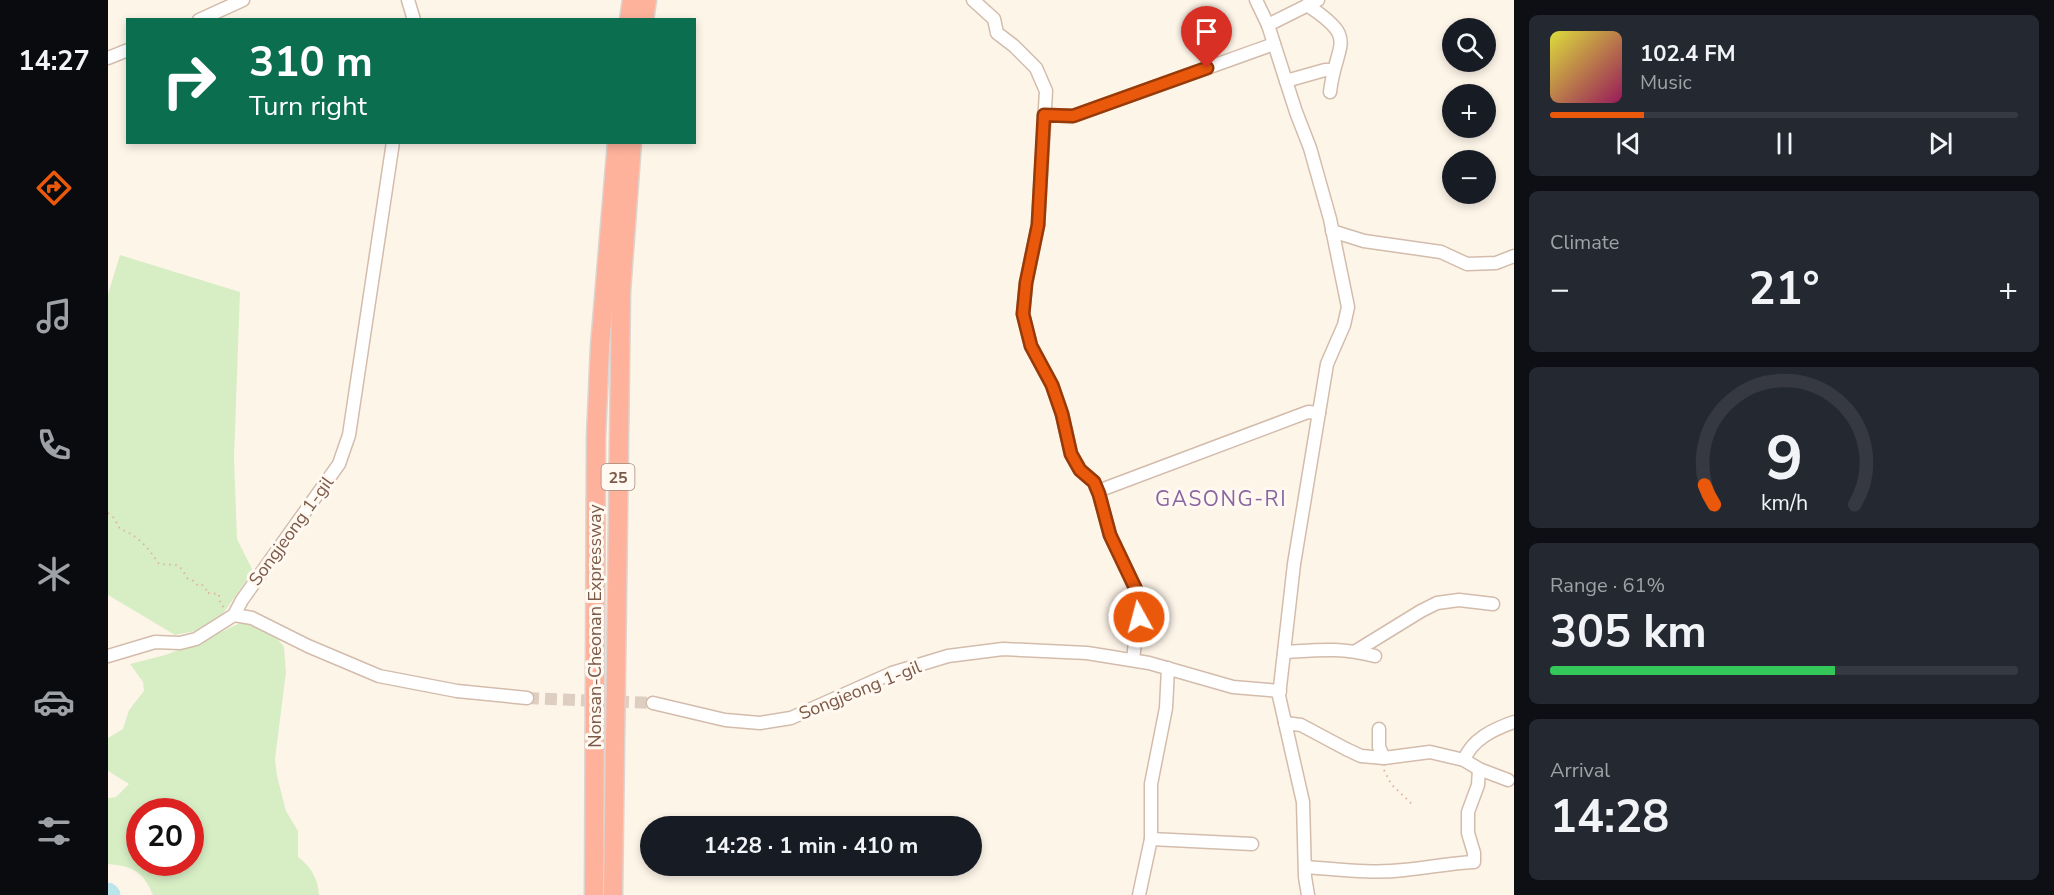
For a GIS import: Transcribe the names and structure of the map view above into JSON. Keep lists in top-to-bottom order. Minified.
{"streets":{"highway":["25","Nonsan-Cheonan Expressway"],"street":["Songjeong 1-gil"]},"districts":["GASONG-RI"],"page":{"tabs":"14:27","map_buttons":["+","−"],"turn":["310 m","Turn right"],"song":["102.4 FM","Music"],"tile":["Climate",["Range · 61%","305 km"],["Arrival","14:28"]],"heat":["−","21°","+"],"limit":"20","trip":"14:28 · 1 min · 410 m","gauge":["9","km/h"]}}
